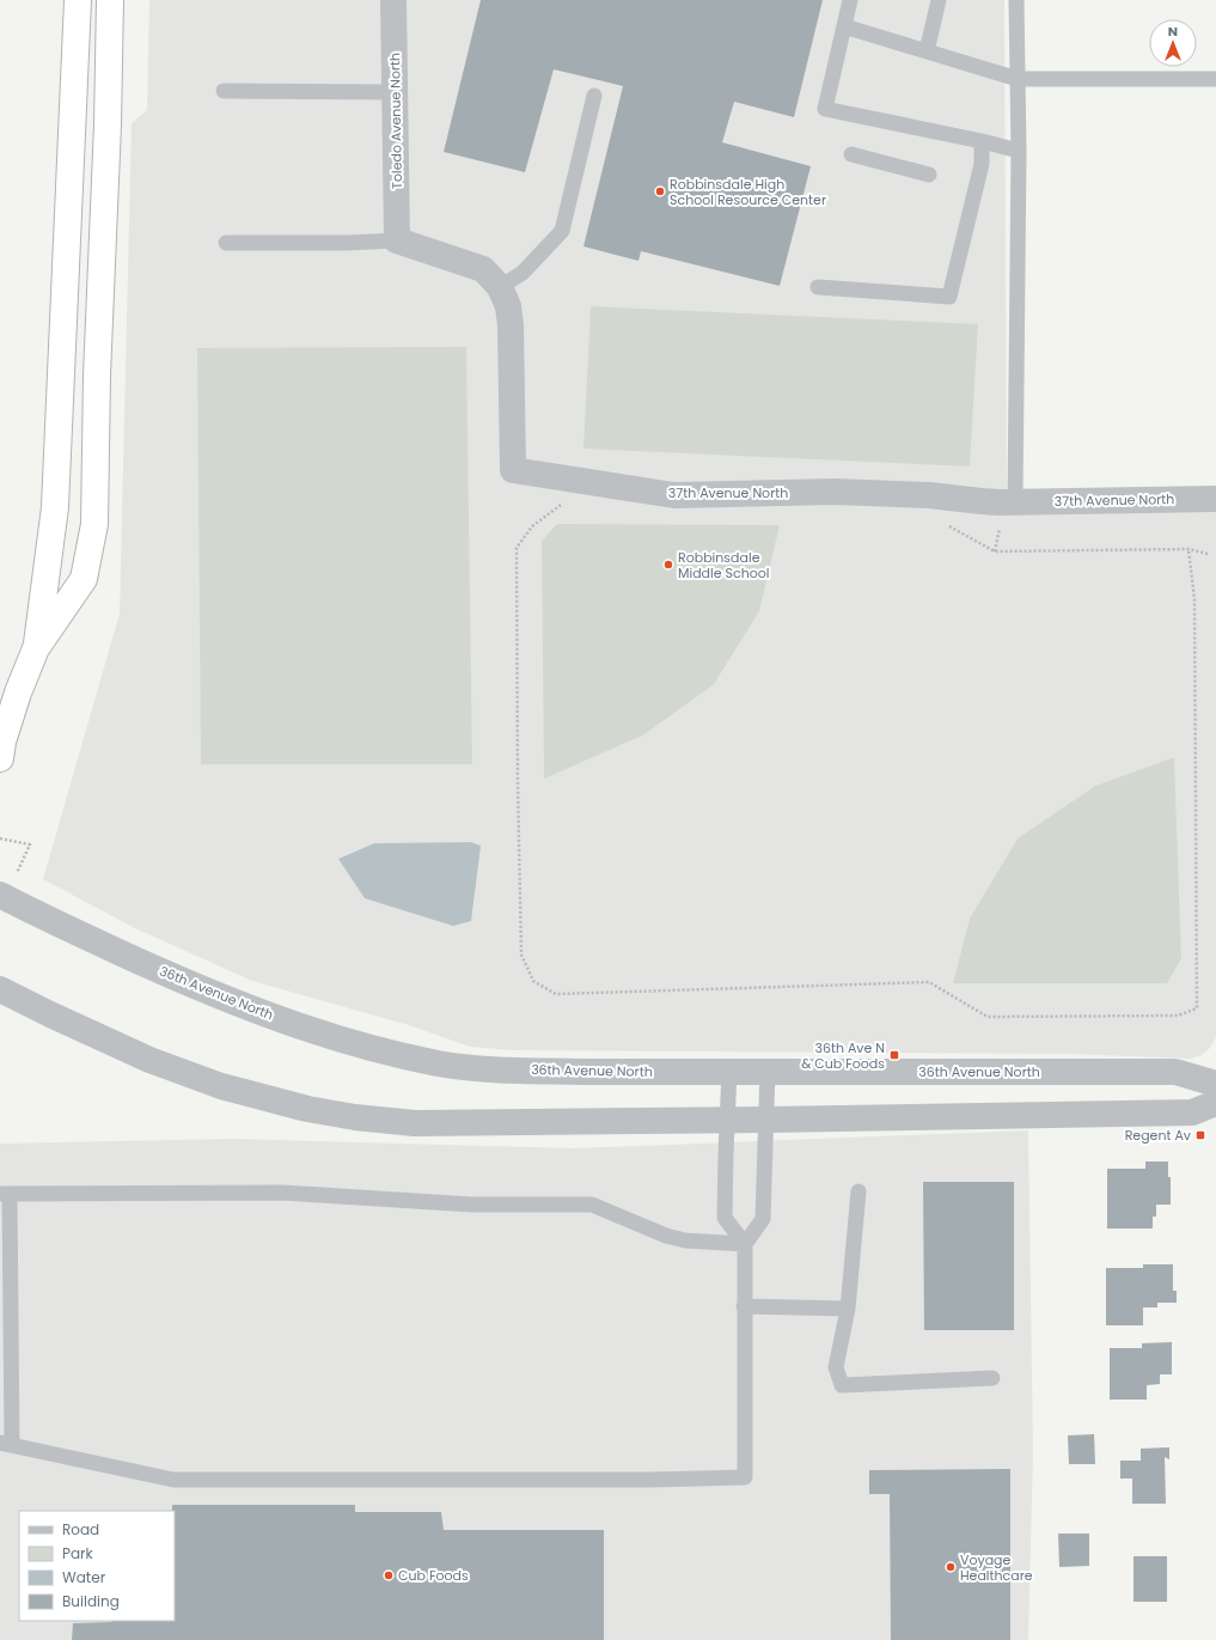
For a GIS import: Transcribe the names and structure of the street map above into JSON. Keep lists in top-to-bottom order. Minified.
{"streets":{"street":["Toledo Avenue North","37th Avenue North","36th Avenue North"]},"crossings":[["Toledo Avenue North","37th Avenue North"]],"places":{"other":["Robbinsdale High School Resource Center","Robbinsdale Middle School","Voyage Healthcare","Cub Foods"],"transit":["36th Ave N & Cub Foods","Regent Av"]},"legend":["Road","Park","Water","Building"],"north":"top"}
